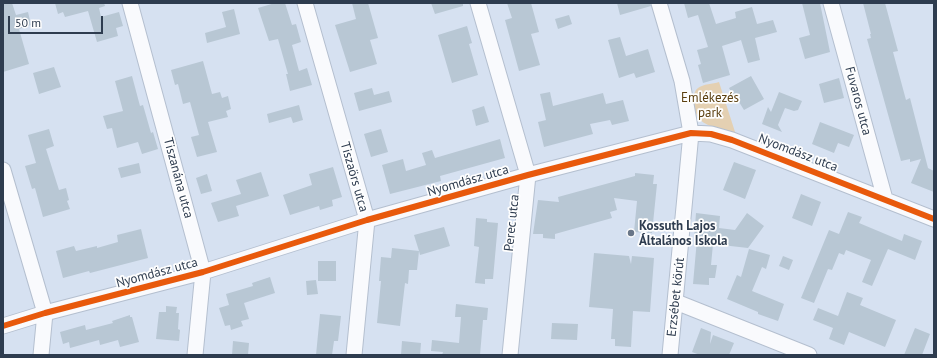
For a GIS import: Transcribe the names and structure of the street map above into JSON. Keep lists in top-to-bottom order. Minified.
{"streets":{"street":["Fuvaros utca","Nyomdász utca","Tiszaörs utca","Tiszanána utca","Perec utca","Erzsébet körút"]},"crossings":[["Fuvaros utca","Nyomdász utca"],["Nyomdász utca","Tiszaörs utca"],["Nyomdász utca","Tiszanána utca"],["Nyomdász utca","Perec utca"],["Nyomdász utca","Erzsébet körút"]],"parks":["Emlékezés park"],"places":["Kossuth Lajos Általános Iskola"],"scale_bar":"50 m"}
